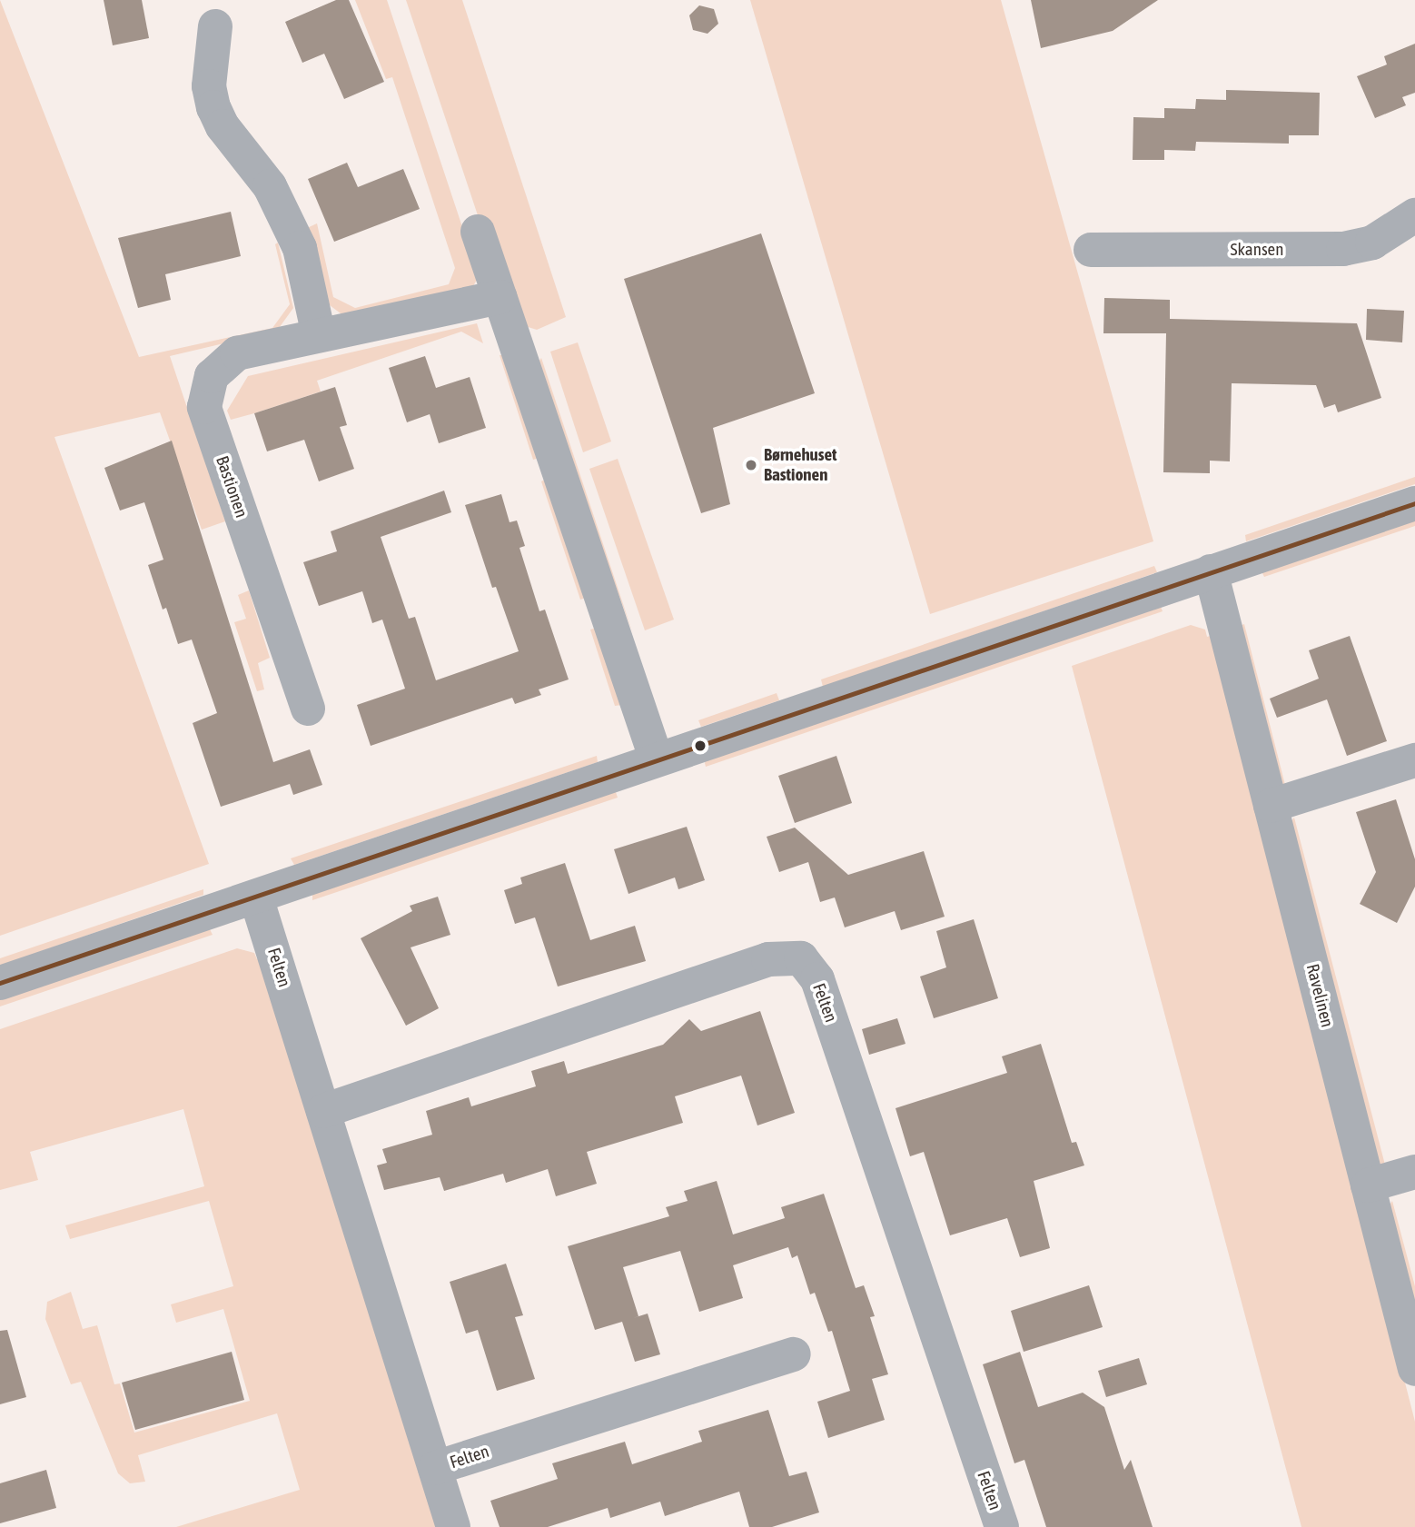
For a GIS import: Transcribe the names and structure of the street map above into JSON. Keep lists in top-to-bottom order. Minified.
{"streets":{"street":["Skansen","Bastionen","Felten","Ravelinen"]},"places":["Børnehuset Bastionen"]}
